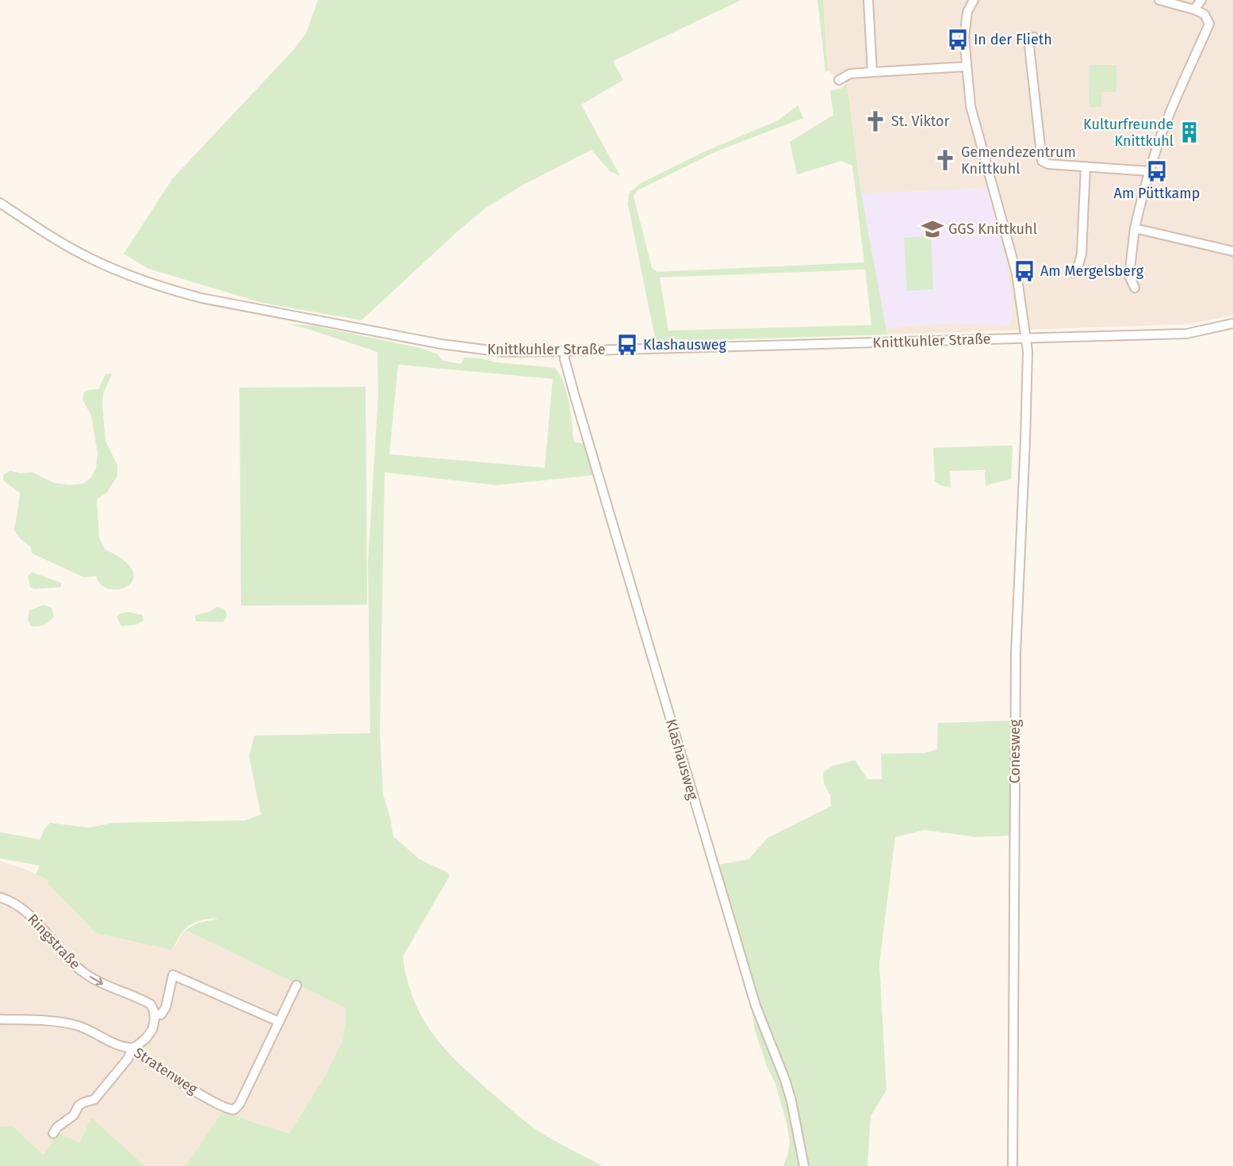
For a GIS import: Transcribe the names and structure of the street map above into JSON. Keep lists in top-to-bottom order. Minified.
{"streets":{"street":["Knittkuhler Straße","Conesweg","Klashausweg","Ringstraße","Stratenweg"]},"crossings":[["Knittkuhler Straße","Conesweg"],["Knittkuhler Straße","Klashausweg"]],"one_way":["Ringstraße"],"places":{"bus stop":["In der Flieth","Am Püttkamp","Am Mergelsberg","Klashausweg"],"church":["St. Viktor","Gemendezentrum Knittkuhl"],"building":["Kulturfreunde Knittkuhl"],"school or university":["GGS Knittkuhl"]}}
